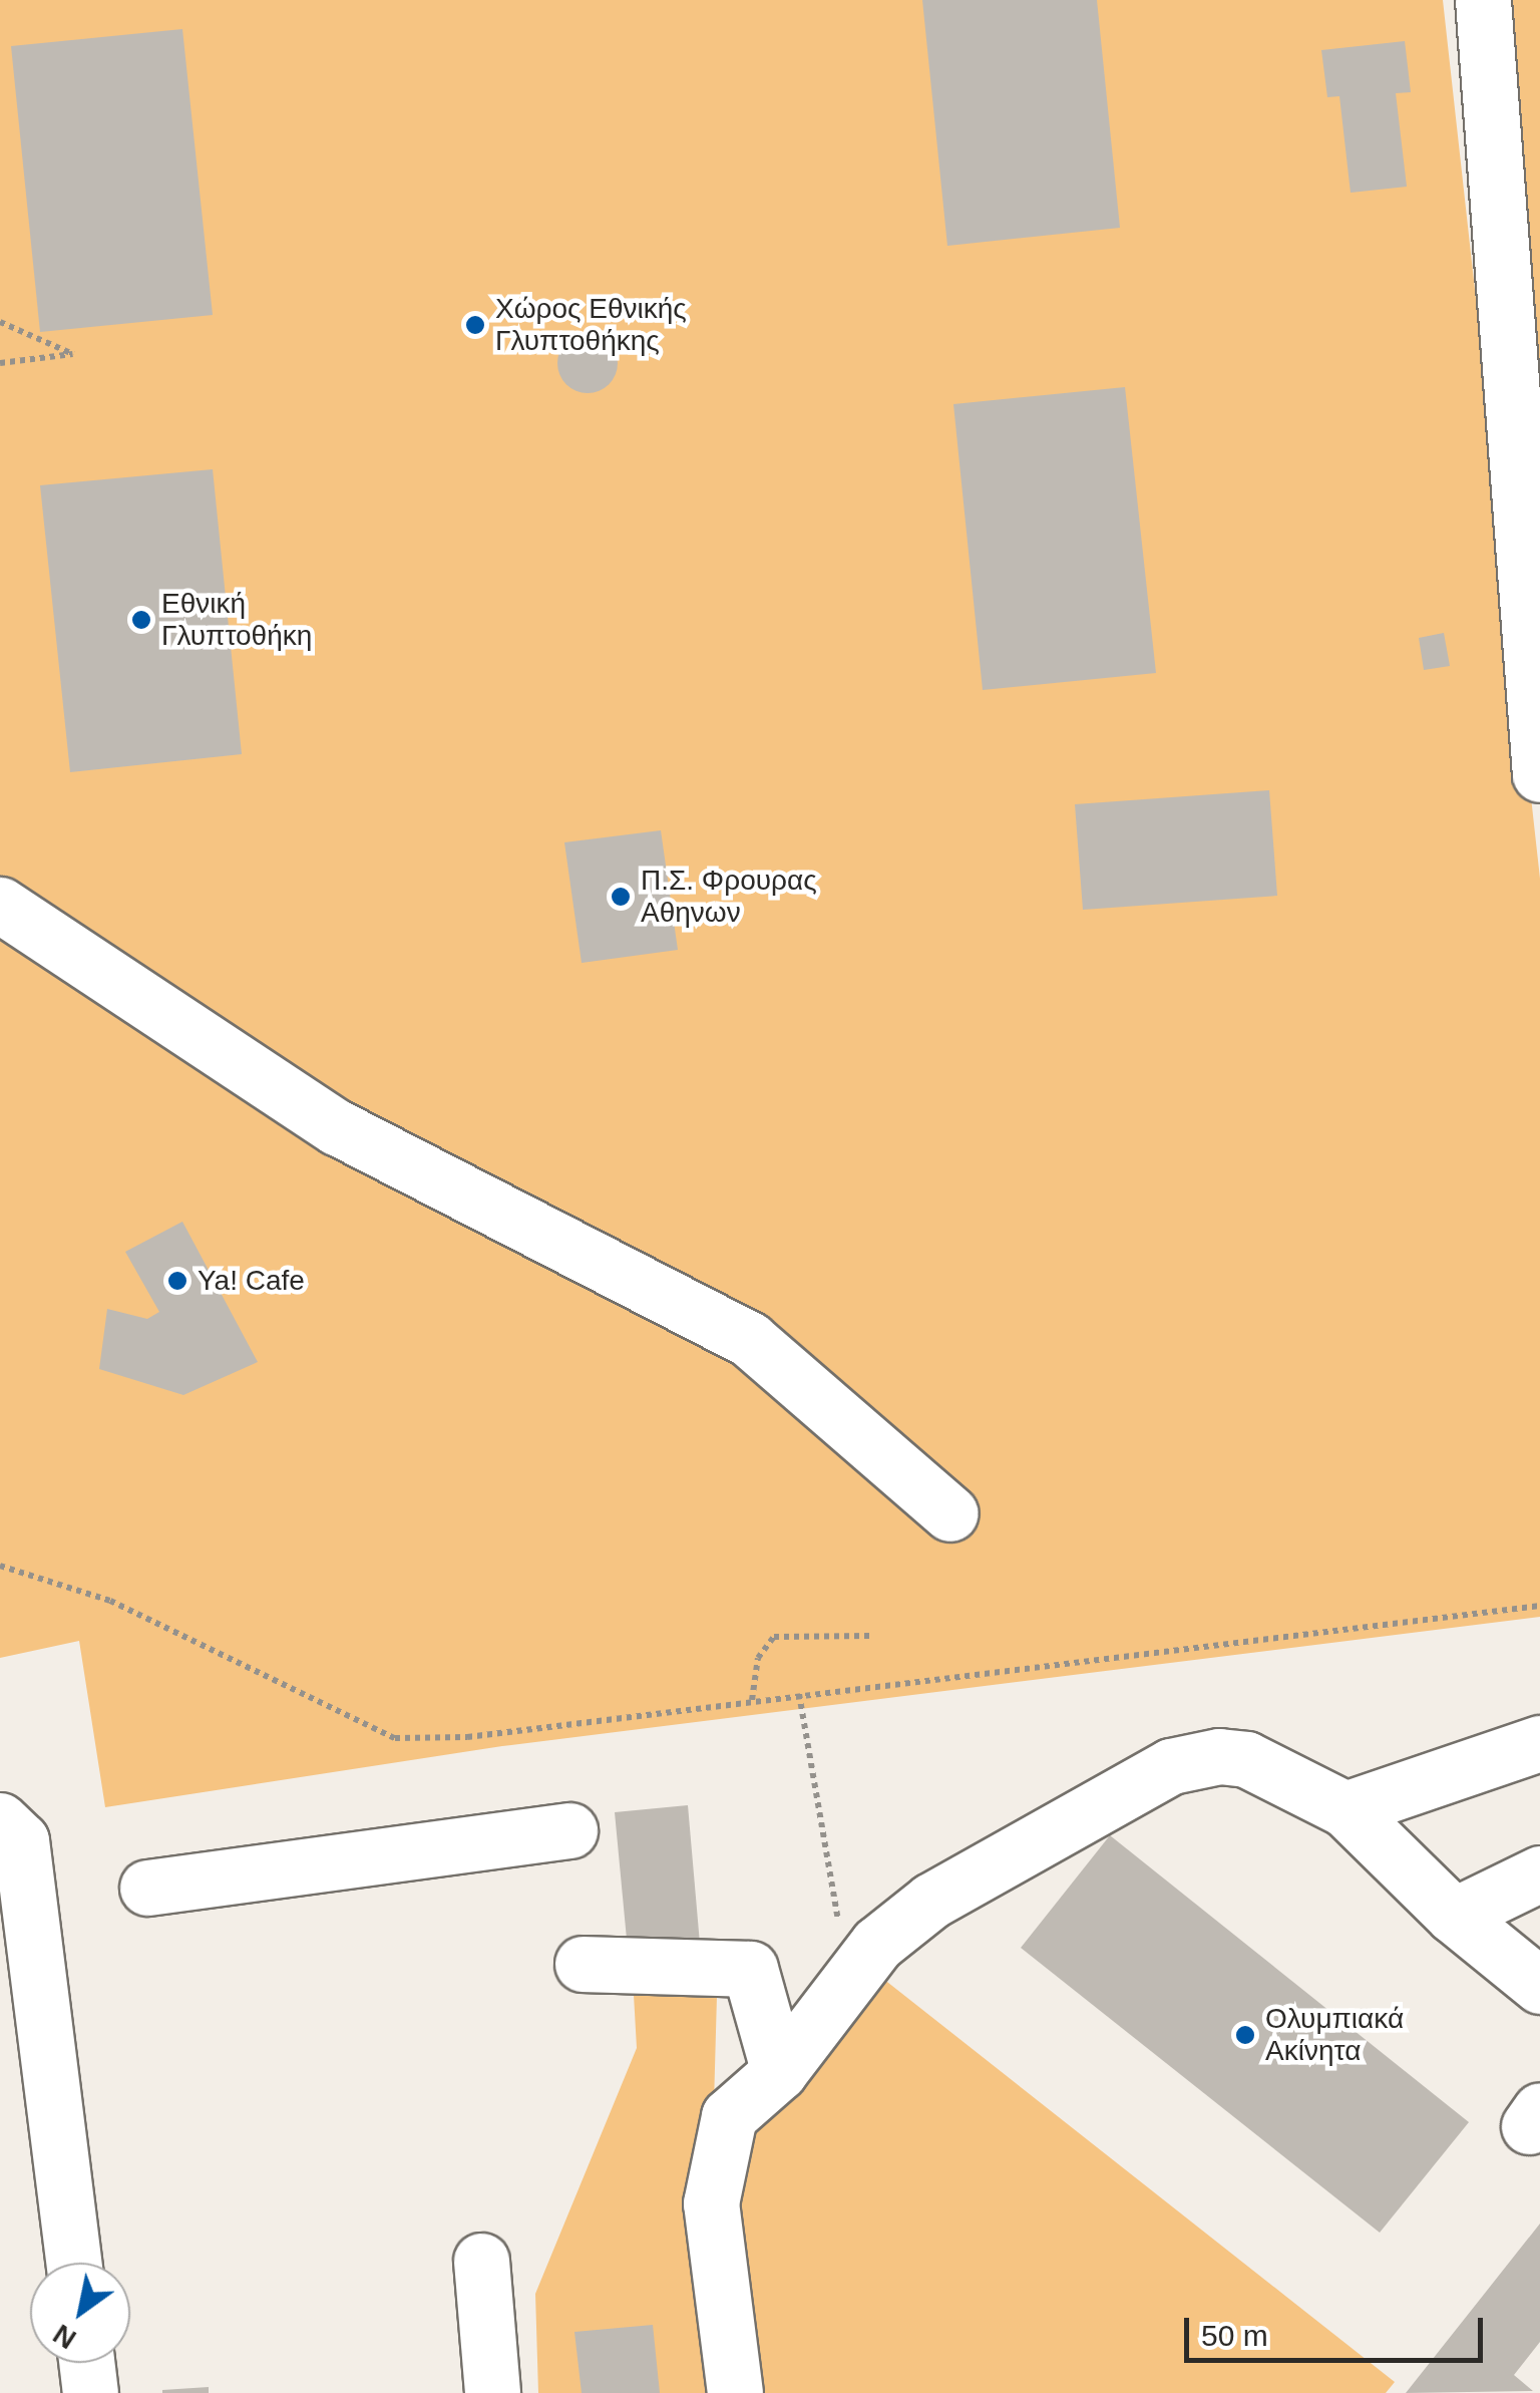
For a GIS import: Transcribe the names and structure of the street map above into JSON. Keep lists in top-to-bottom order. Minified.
{"places":["Χώρος Εθνικής Γλυπτοθήκης","Εθνική Γλυπτοθήκη","Π.Σ. Φρουρας Αθηνων","Ya! Cafe","Ολυμπιακά Ακίνητα"],"scale_bar":"50 m","north":"bottom left"}
